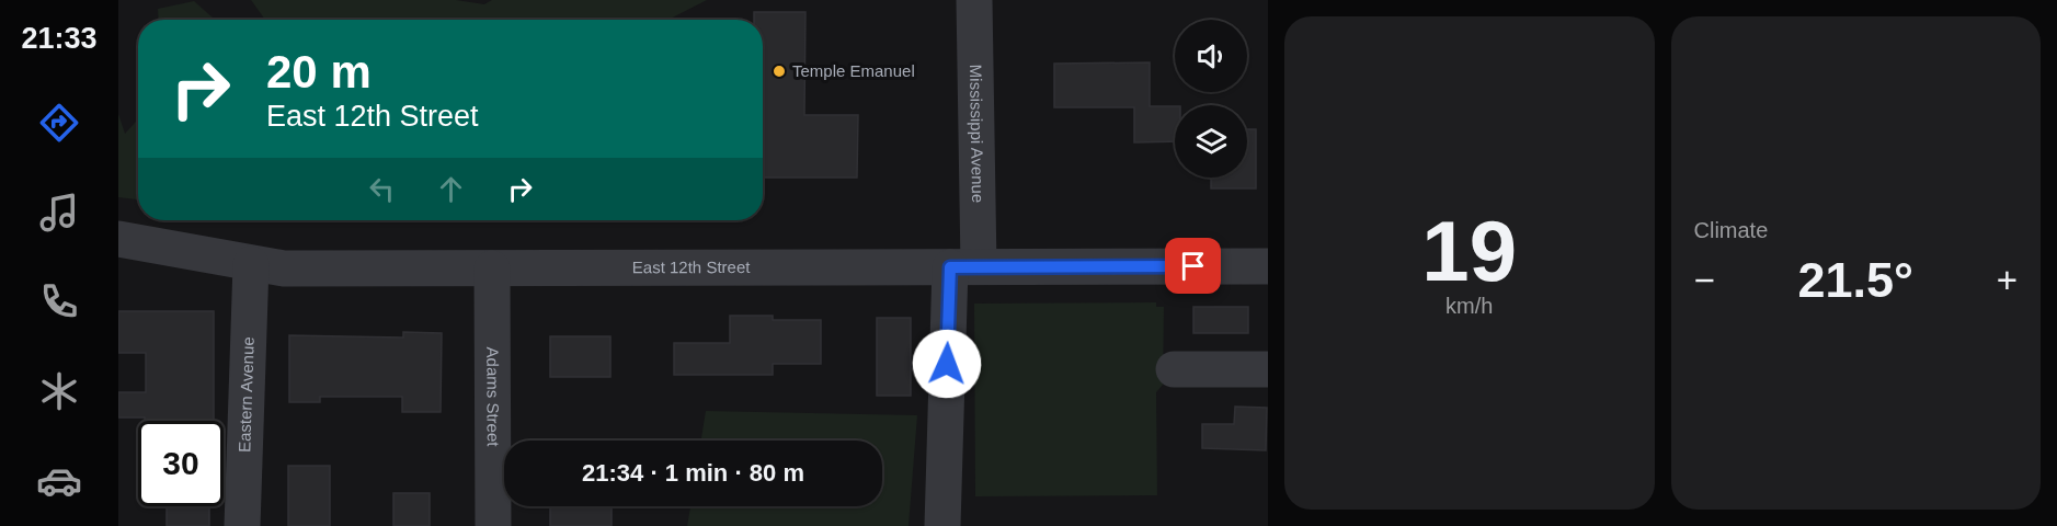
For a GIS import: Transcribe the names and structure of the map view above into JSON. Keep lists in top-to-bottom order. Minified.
{"streets":{"street":["Mississippi Avenue","East 12th Street","Eastern Avenue","Adams Street"]},"crossings":[["Mississippi Avenue","East 12th Street"],["East 12th Street","Eastern Avenue"],["East 12th Street","Adams Street"]],"places":["Temple Emanuel"],"page":{"tabs":"21:33","tile":[["19","km/h"],"Climate"],"turn":["20 m","East 12th Street"],"heat":["−","21.5°","+"],"limit":"30","trip":"21:34 · 1 min · 80 m"}}
